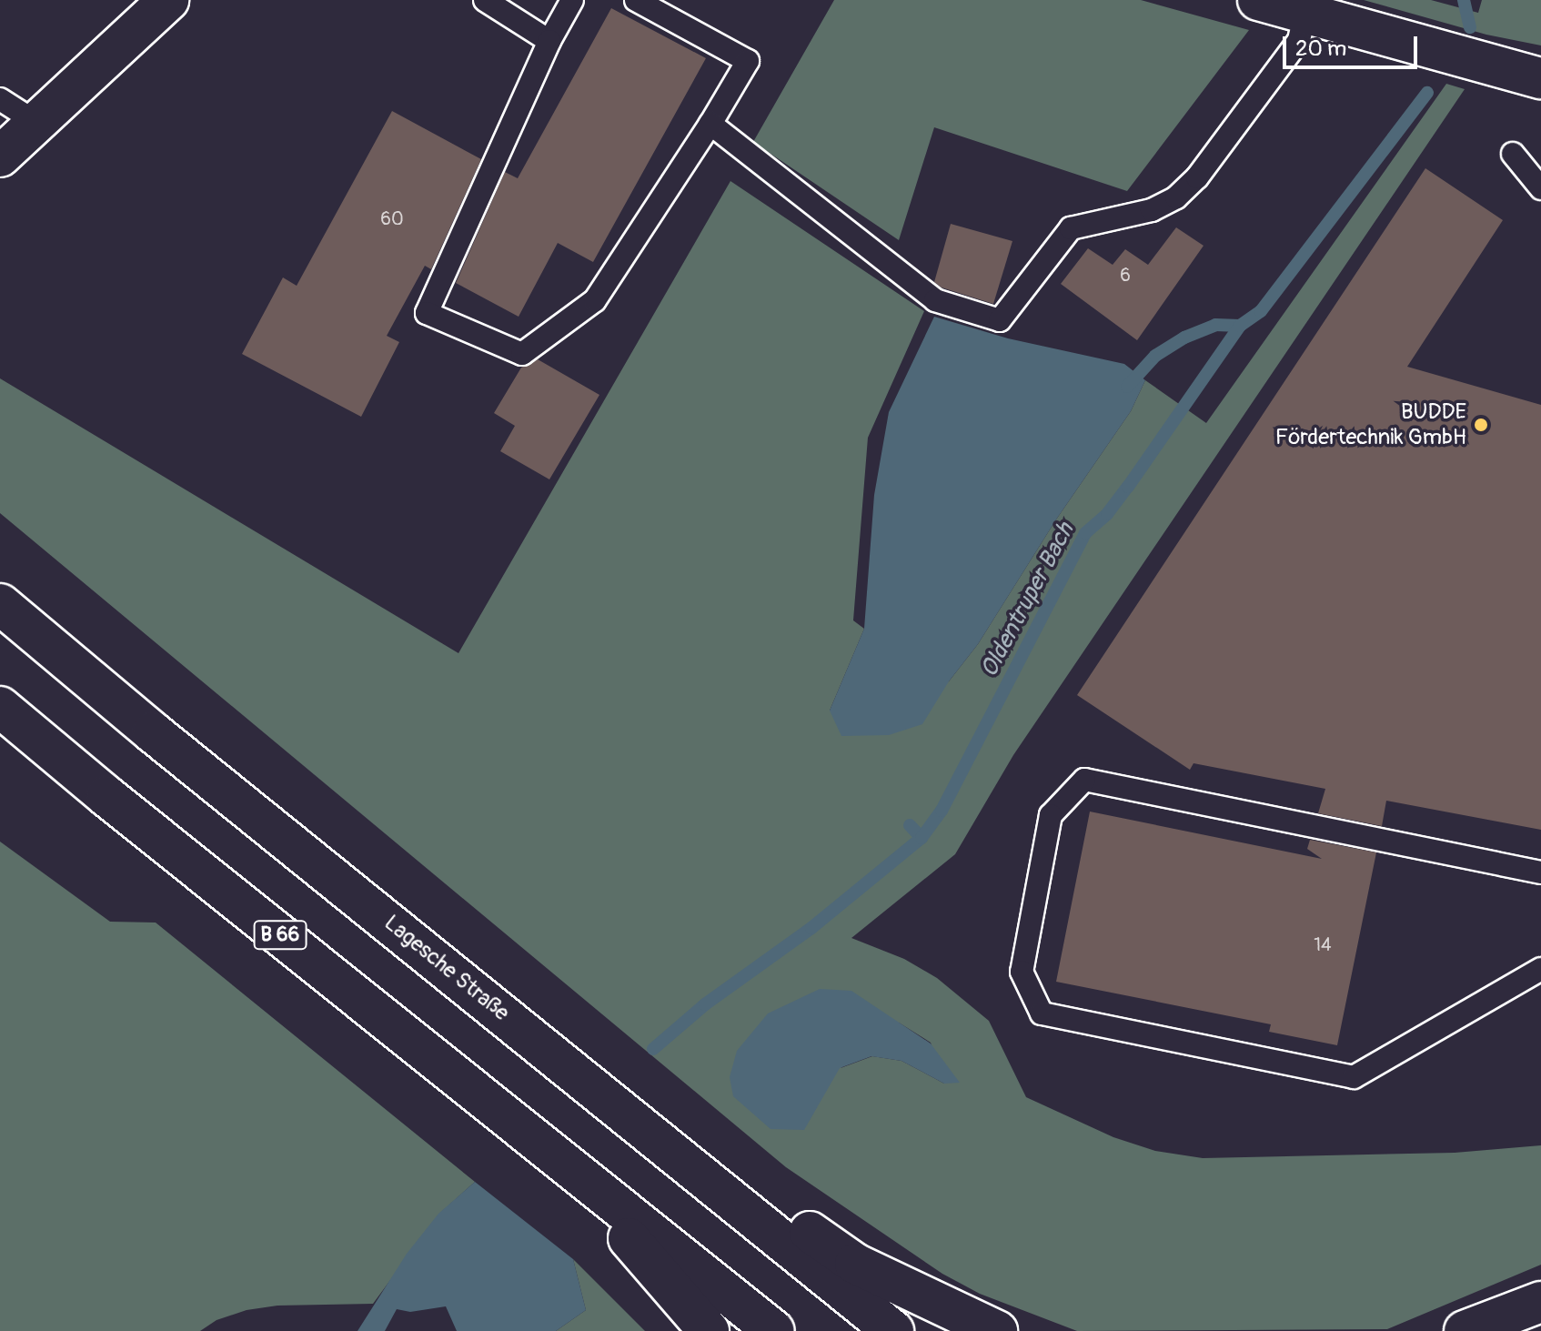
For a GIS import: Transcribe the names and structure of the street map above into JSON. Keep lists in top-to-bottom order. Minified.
{"streets":{"main road":["B 66","Lagesche Straße"]},"water":["Oldentruper Bach"],"places":["BUDDE Fördertechnik GmbH"],"house_numbers":["60","6","14"],"scale_bar":"20 m"}
